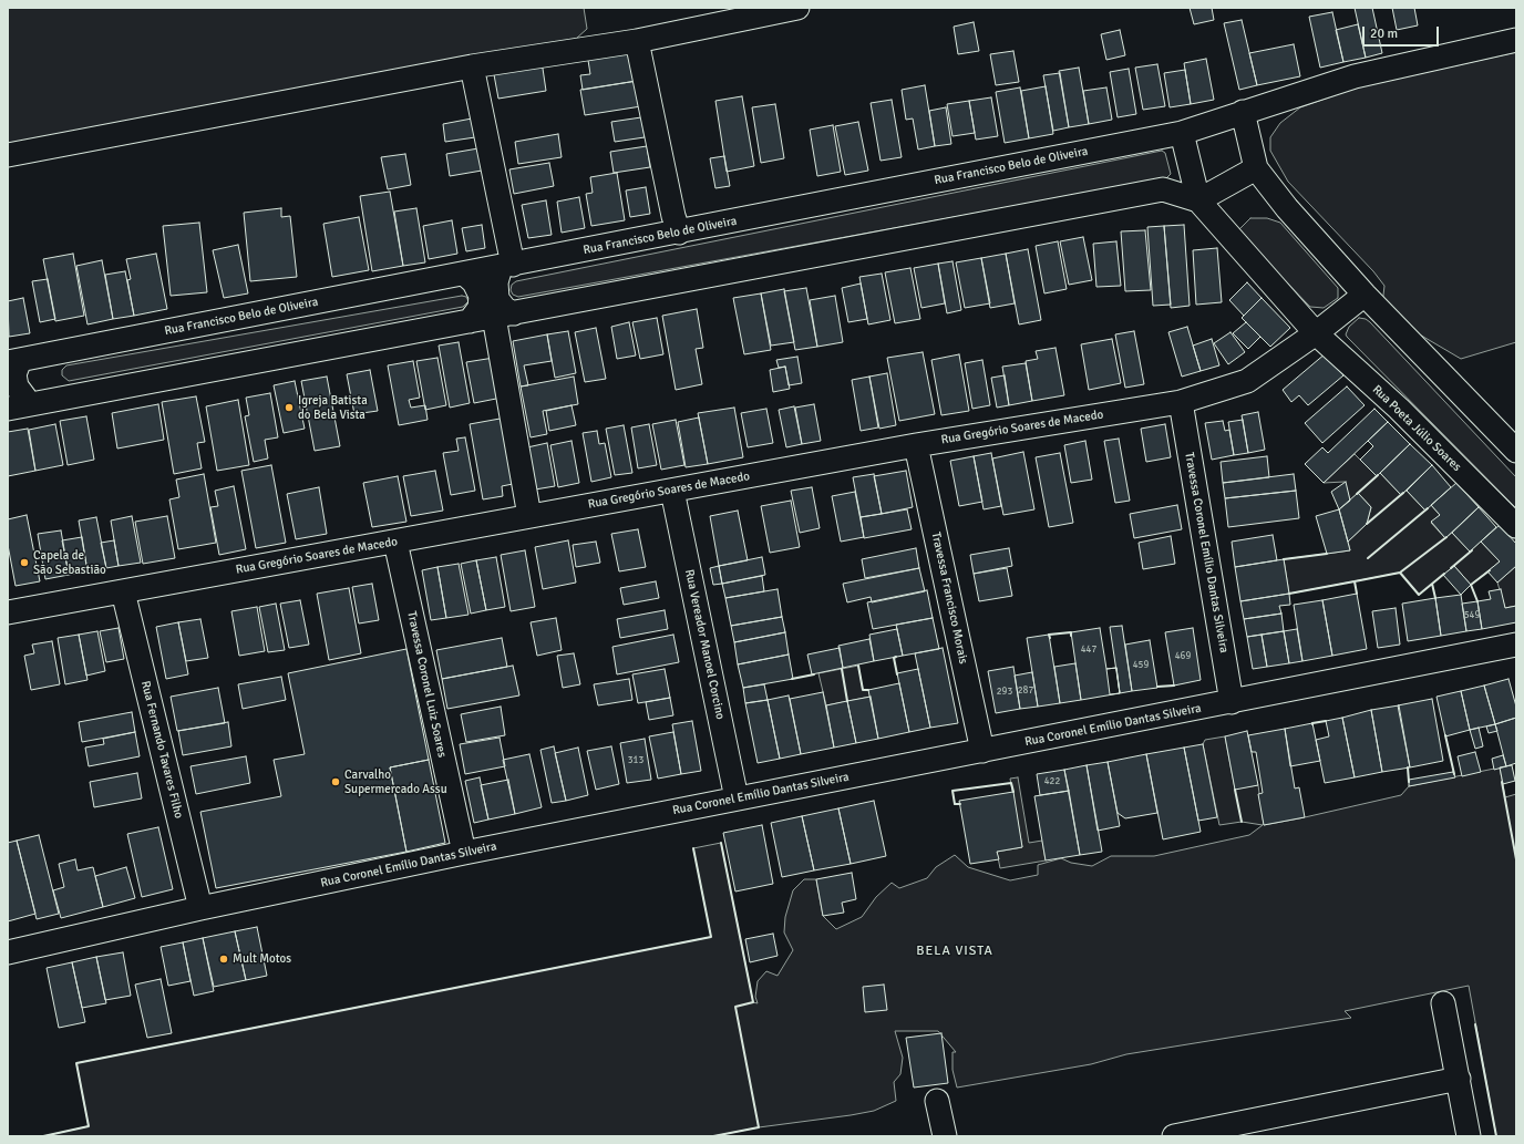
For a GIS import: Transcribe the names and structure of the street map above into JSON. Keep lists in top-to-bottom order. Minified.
{"streets":{"street":["Rua Francisco Belo de Oliveira","Rua Gregório Soares de Macedo","Rua Poeta Júlio Soares","Travessa Coronel Emílio Dantas Silveira","Travessa Francisco Morais","Rua Vereador Manoel Corcino","Travessa Coronel Luiz Soares","Rua Coronel Emílio Dantas Silveira","Rua Fernando Tavares Filho"]},"crossings":[["Rua Francisco Belo de Oliveira","Rua Poeta Júlio Soares"],["Rua Gregório Soares de Macedo","Rua Poeta Júlio Soares"],["Rua Gregório Soares de Macedo","Travessa Coronel Emílio Dantas Silveira"],["Rua Gregório Soares de Macedo","Travessa Francisco Morais"],["Rua Gregório Soares de Macedo","Rua Vereador Manoel Corcino"],["Rua Gregório Soares de Macedo","Travessa Coronel Luiz Soares"],["Rua Gregório Soares de Macedo","Rua Fernando Tavares Filho"],["Travessa Coronel Emílio Dantas Silveira","Rua Coronel Emílio Dantas Silveira"],["Travessa Francisco Morais","Rua Coronel Emílio Dantas Silveira"],["Rua Vereador Manoel Corcino","Rua Coronel Emílio Dantas Silveira"],["Travessa Coronel Luiz Soares","Rua Coronel Emílio Dantas Silveira"],["Rua Coronel Emílio Dantas Silveira","Rua Fernando Tavares Filho"]],"districts":["BELA VISTA"],"places":["Igreja Batista do Bela Vista","Capela de São Sebastião","Carvalho Supermercado Assu","Mult Motos"],"house_numbers":["549","447","469","459","287","293","313","422"],"scale_bar":"20 m"}
